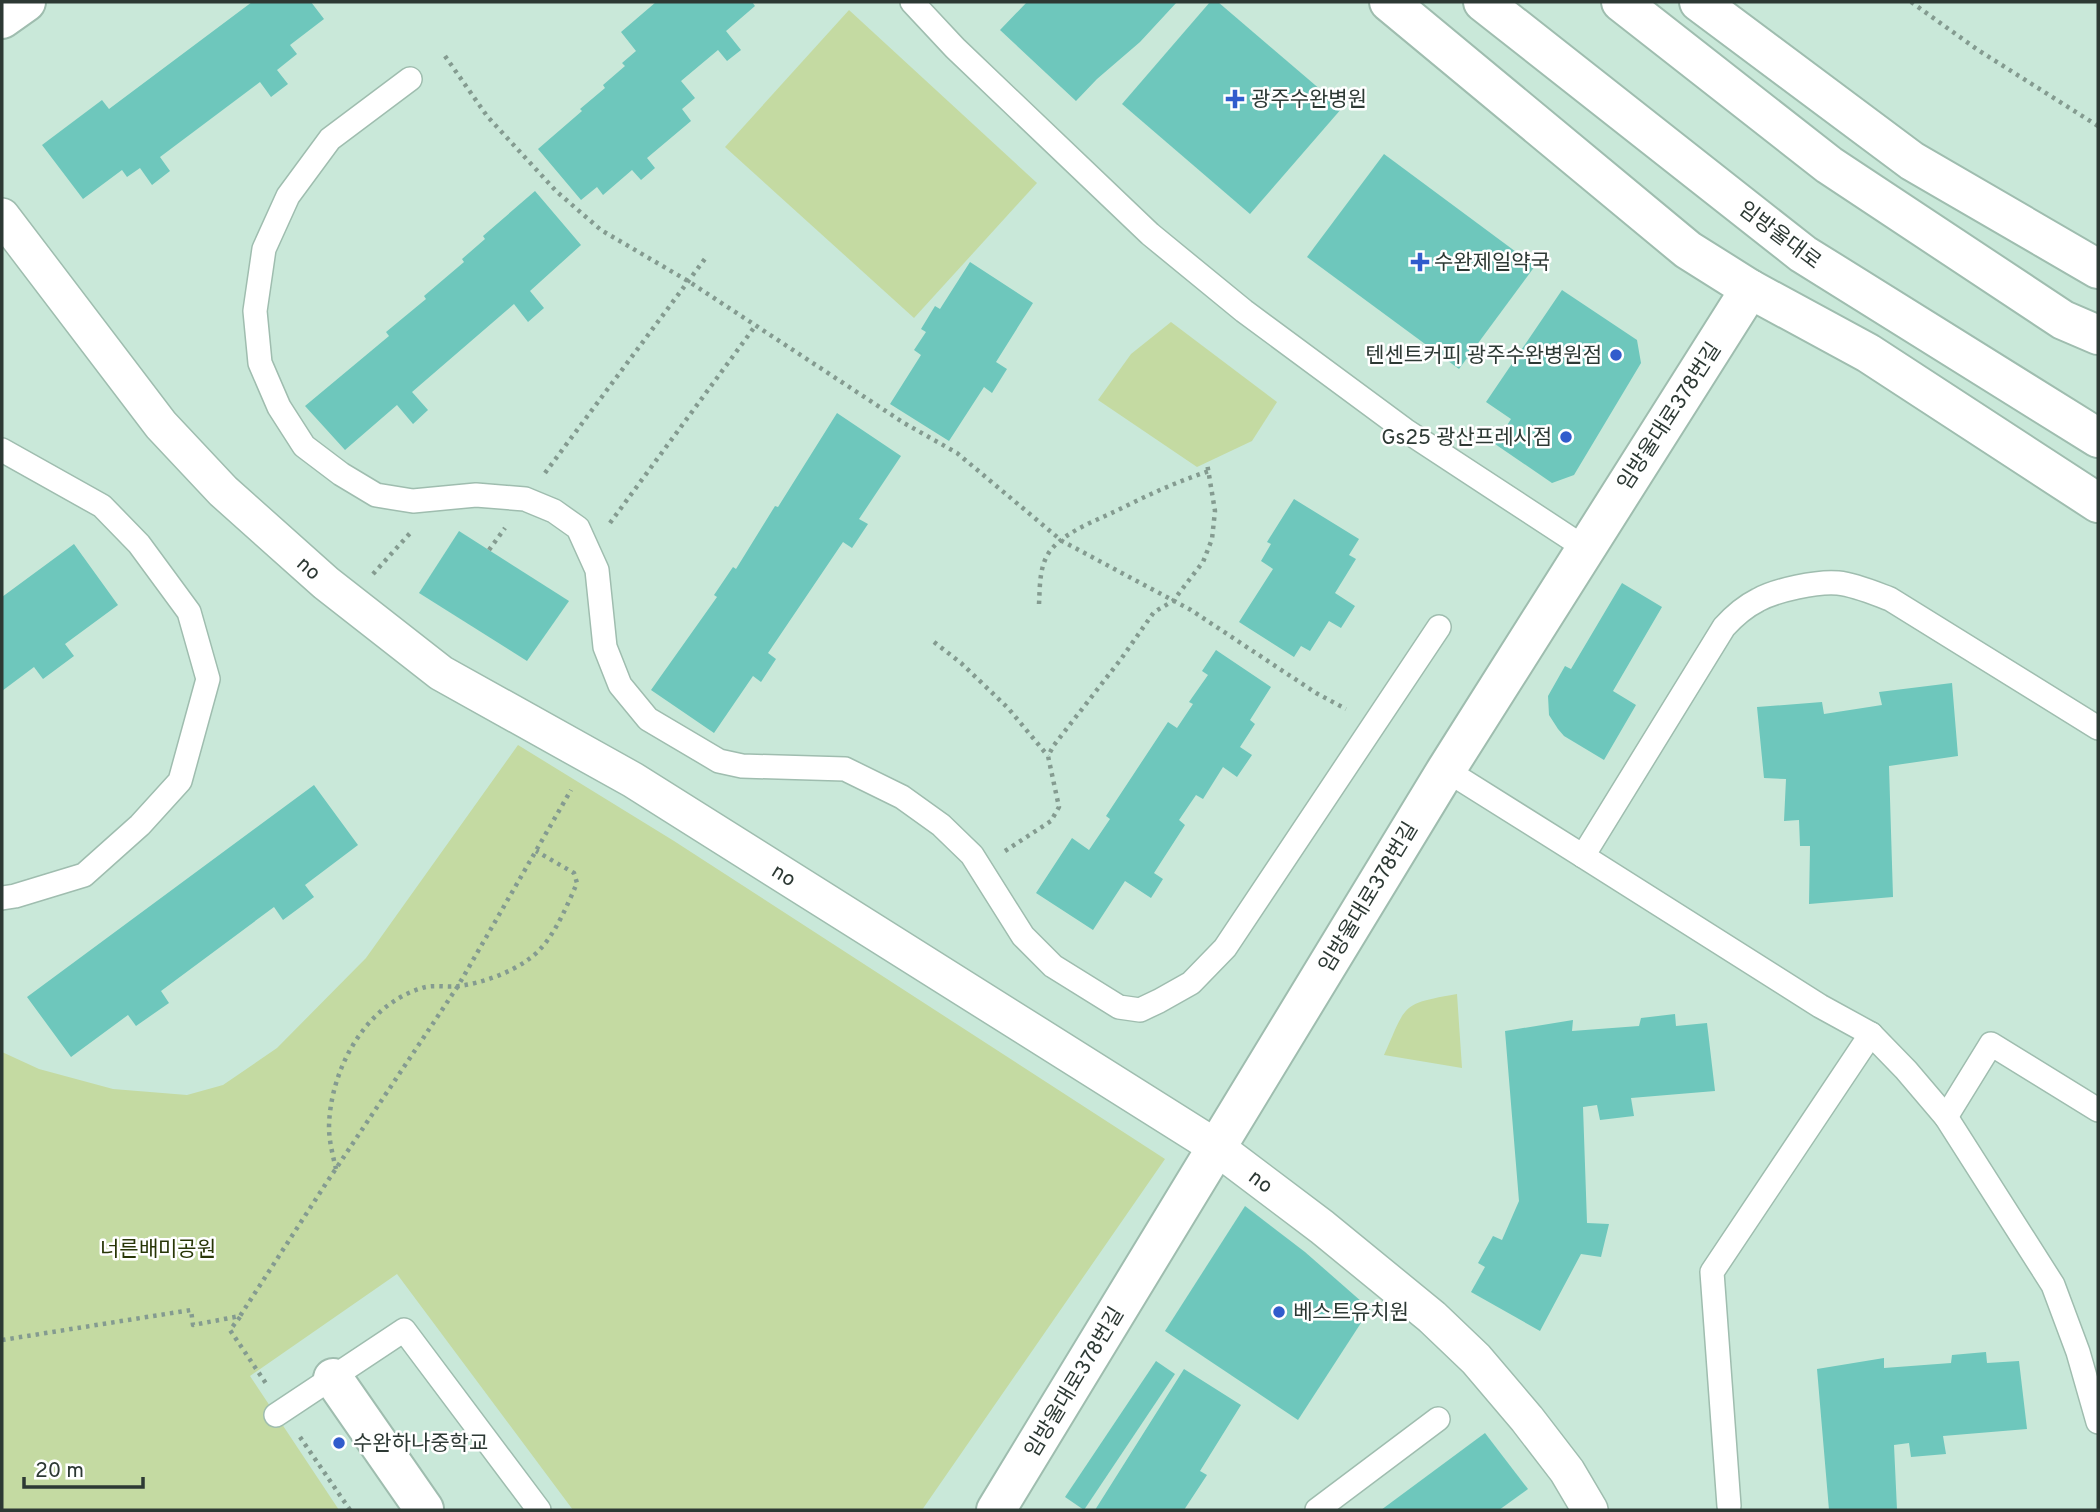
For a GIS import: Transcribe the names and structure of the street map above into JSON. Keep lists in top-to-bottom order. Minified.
{"streets":{"main road":["임방울대로","임방울대로378번길"],"street":["no"]},"crossings":[["임방울대로378번길","no"]],"parks":["너른배미공원"],"places":{"health":["광주수완병원","수완제일약국"],"other":["텐센트커피 광주수완병원점","Gs25 광산프레시점","베스트유치원","수완하나중학교"]},"scale_bar":"20 m"}
